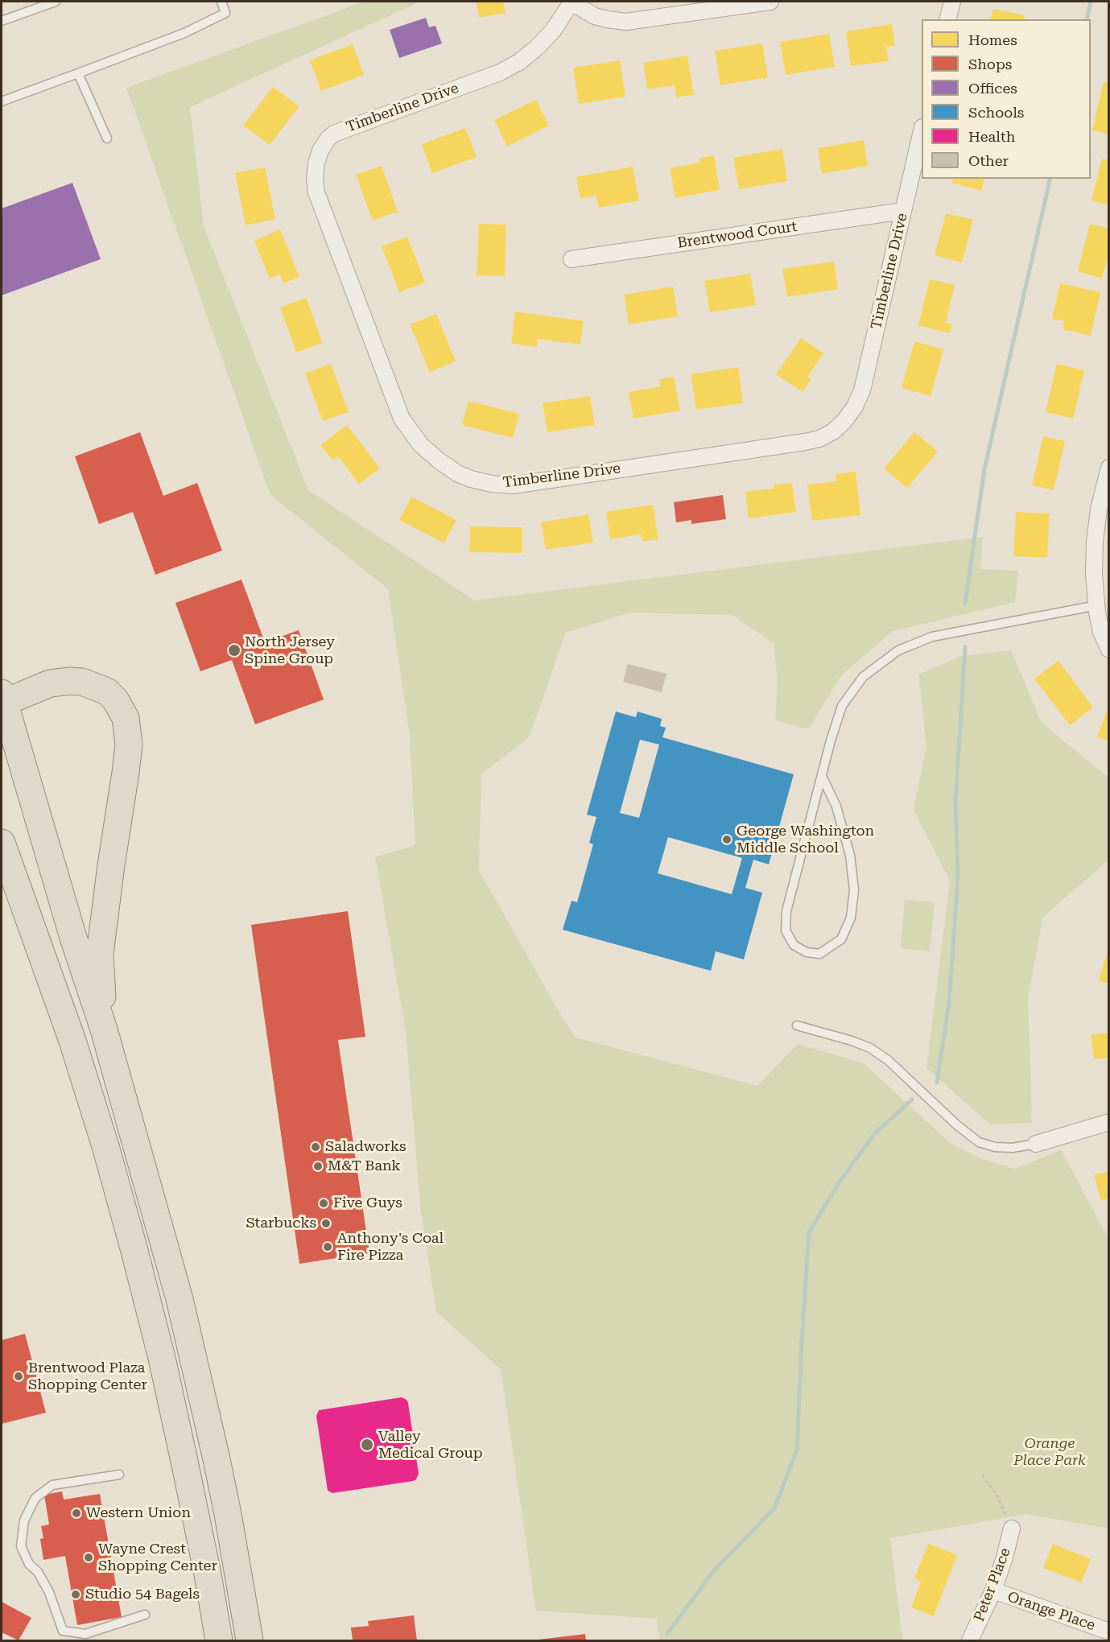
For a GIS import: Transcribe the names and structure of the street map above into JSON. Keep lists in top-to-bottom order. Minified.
{"streets":{"street":["Timberline Drive","Brentwood Court","Peter Place","Orange Place"]},"crossings":[["Timberline Drive","Brentwood Court"],["Peter Place","Orange Place"]],"parks":["Orange Place Park"],"places":["North Jersey Spine Group","George Washington Middle School","Saladworks","M&T Bank","Five Guys","Starbucks","Anthony's Coal Fire Pizza","Brentwood Plaza Shopping Center","Valley Medical Group","Western Union","Wayne Crest Shopping Center","Studio 54 Bagels"],"legend":["Homes","Shops","Offices","Schools","Health","Other"]}
